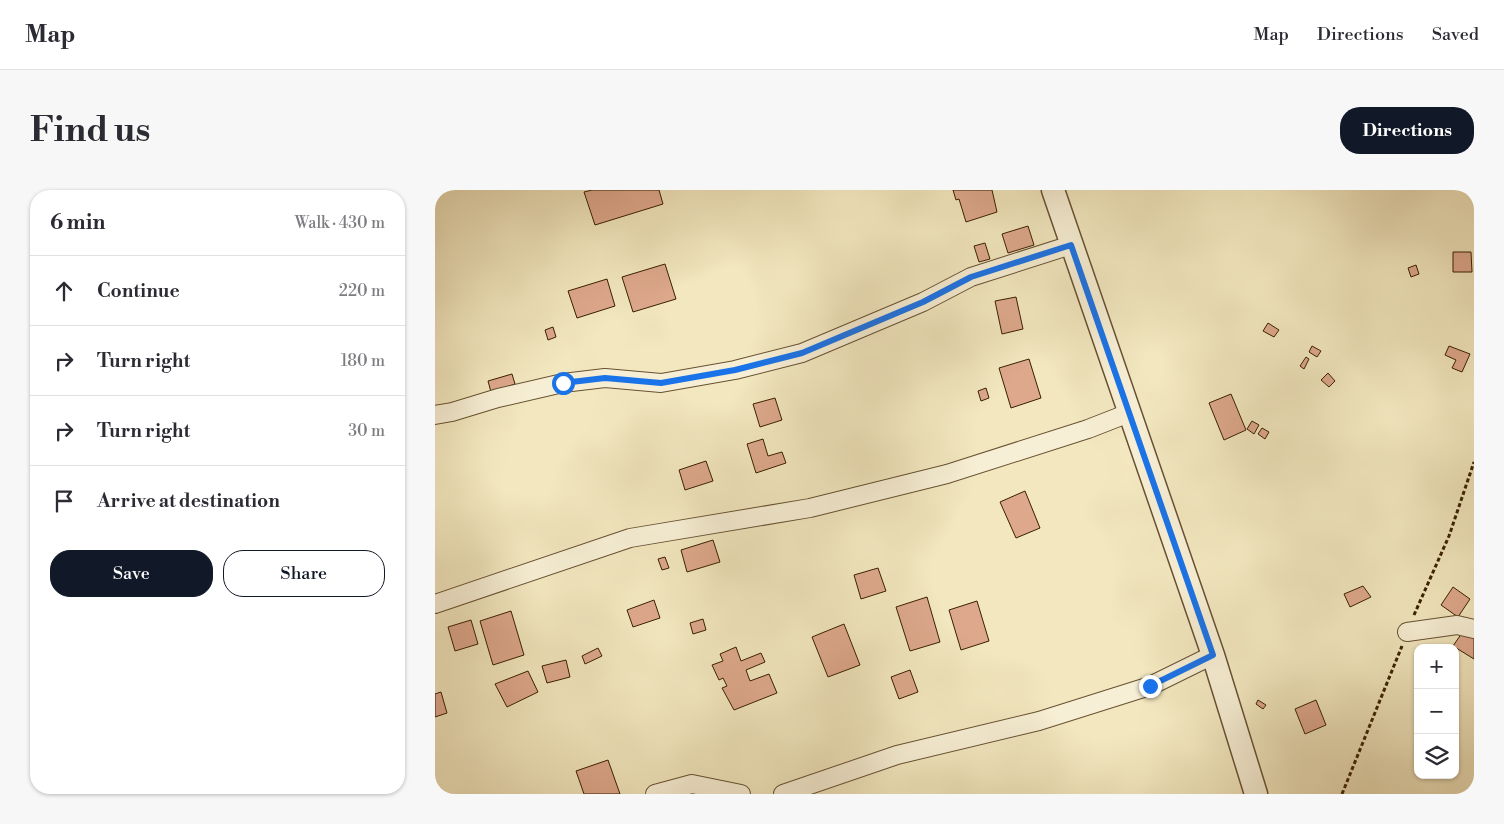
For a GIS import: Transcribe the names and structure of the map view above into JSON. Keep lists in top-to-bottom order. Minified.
{"page":{"header":"Map","nav":["Map","Directions","Saved"],"buttons":["Directions",["Save","Share"]],"title":"Find us","heading":["6 min","Walk · 430 m"],"list":[["Continue","220 m"],["Turn right","180 m"],["Turn right","30 m"],"Arrive at destination"],"map_buttons":["+","−"]}}
